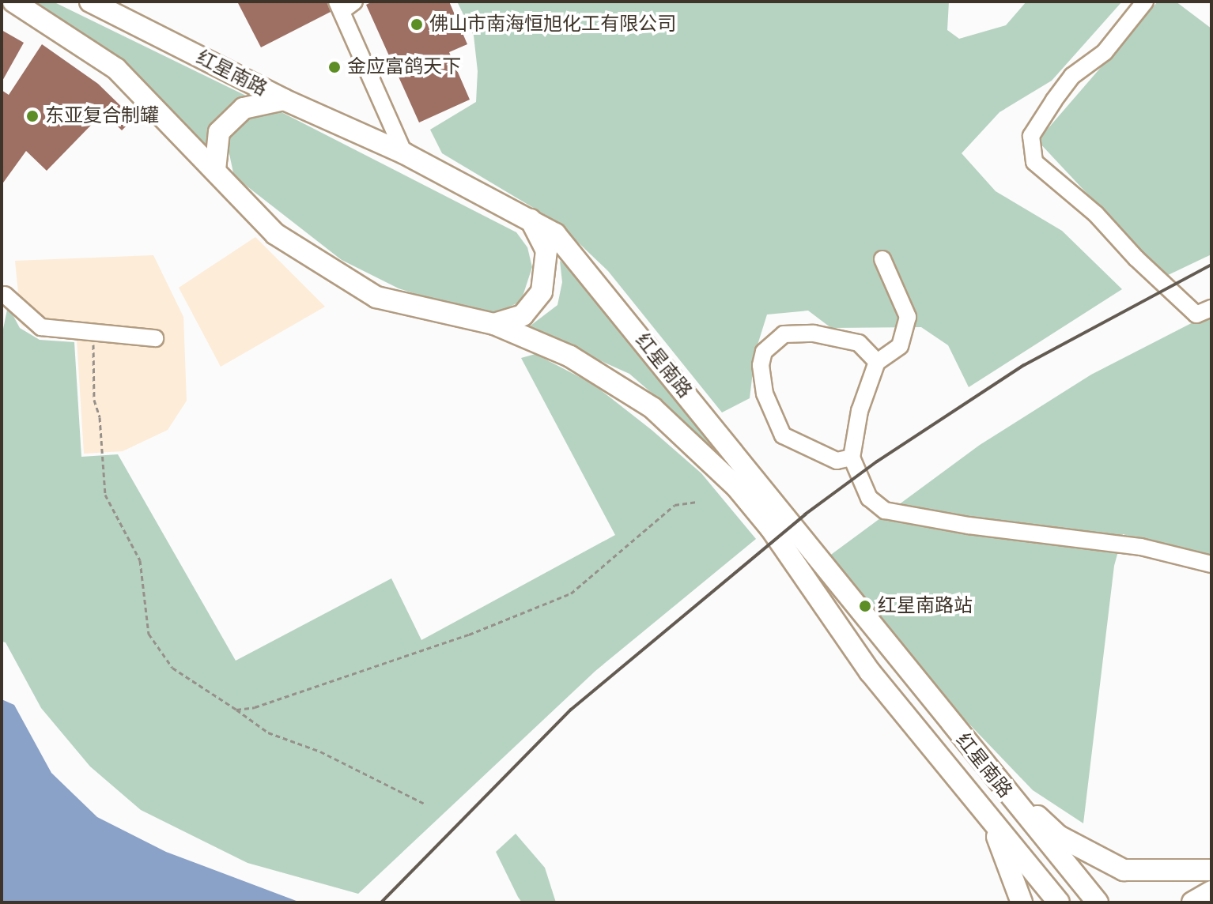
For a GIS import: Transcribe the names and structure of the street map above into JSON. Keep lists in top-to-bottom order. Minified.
{"streets":{"main road":["红星南路"]},"places":["佛山市南海恒旭化工有限公司","金应富鸽天下","东亚复合制罐","红星南路站"]}
